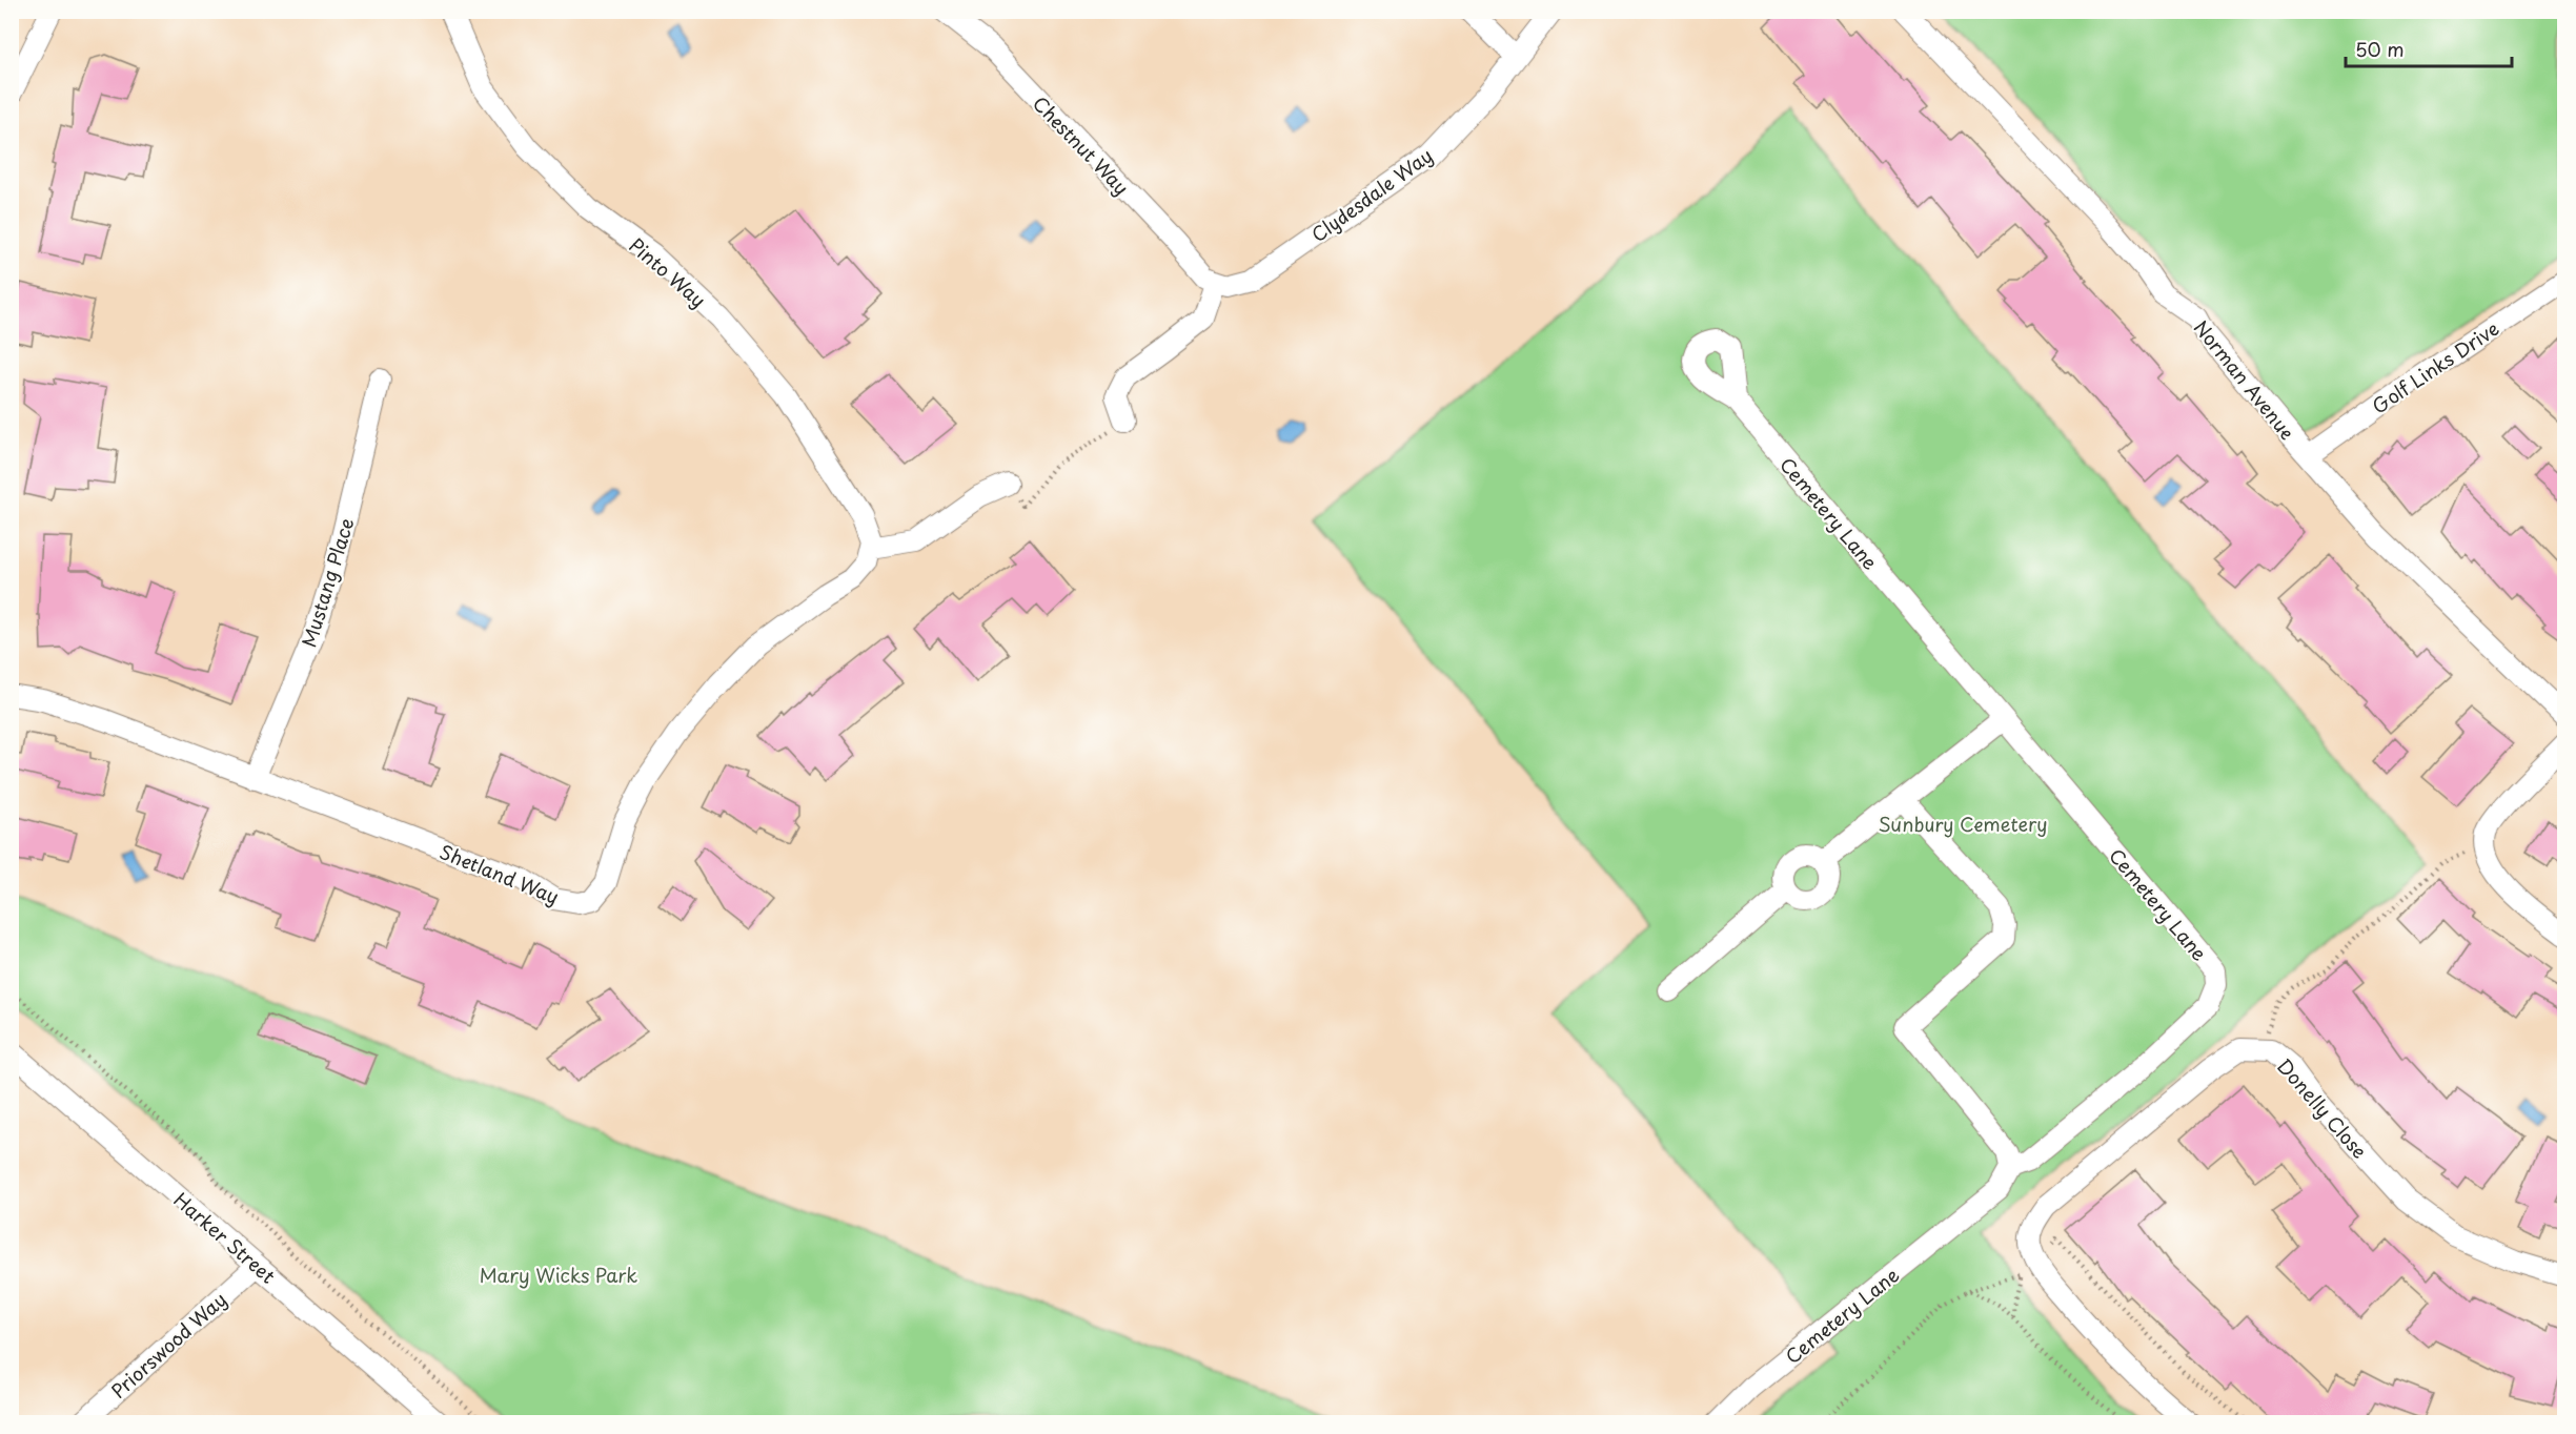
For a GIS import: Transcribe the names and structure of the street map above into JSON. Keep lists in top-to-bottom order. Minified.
{"streets":{"street":["Chestnut Way","Clydesdale Way","Pinto Way","Golf Links Drive","Norman Avenue","Cemetery Lane","Mustang Place","Shetland Way","Donelly Close","Harker Street","Priorswood Way"]},"crossings":[["Chestnut Way","Clydesdale Way"],["Pinto Way","Shetland Way"],["Golf Links Drive","Norman Avenue"],["Mustang Place","Shetland Way"],["Harker Street","Priorswood Way"]],"parks":["Sunbury Cemetery","Mary Wicks Park"],"scale_bar":"50 m"}
